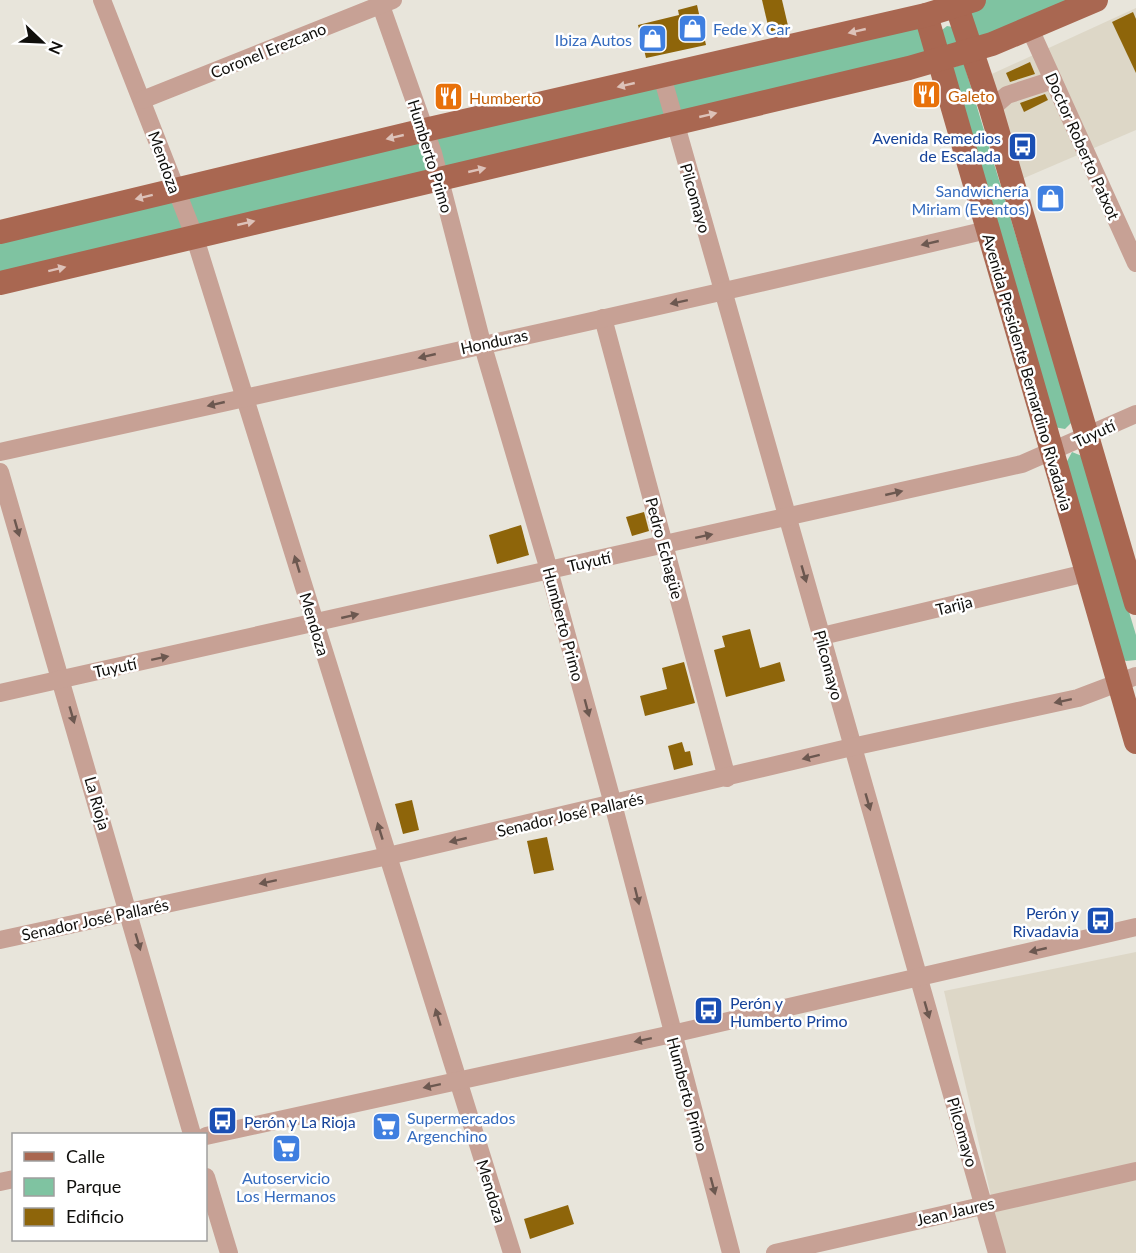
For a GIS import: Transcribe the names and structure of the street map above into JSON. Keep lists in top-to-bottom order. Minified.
{"streets":{"main road":["Avenida Presidente Bernardino Rivadavia"],"street":["Coronel Erezcano","Doctor Roberto Patxot","Humberto Primo","Mendoza","Pilcomayo","Honduras","Tuyutí","Pedro Echagüe","Tarija","La Rioja","Senador José Pallarés","Jean Jaures"]},"crossings":[["Coronel Erezcano","Humberto Primo"],["Coronel Erezcano","Mendoza"],["Humberto Primo","Honduras"],["Humberto Primo","Tuyutí"],["Humberto Primo","Senador José Pallarés"],["Mendoza","Honduras"],["Mendoza","Tuyutí"],["Mendoza","Senador José Pallarés"],["Pilcomayo","Honduras"],["Pilcomayo","Tuyutí"],["Pilcomayo","Tarija"],["Pilcomayo","Senador José Pallarés"],["Pilcomayo","Jean Jaures"],["Honduras","Avenida Presidente Bernardino Rivadavia"],["Honduras","Pedro Echagüe"],["Avenida Presidente Bernardino Rivadavia","Tuyutí"],["Avenida Presidente Bernardino Rivadavia","Tarija"],["Avenida Presidente Bernardino Rivadavia","Senador José Pallarés"],["Tuyutí","Pedro Echagüe"],["Tuyutí","La Rioja"],["Pedro Echagüe","Senador José Pallarés"],["La Rioja","Senador José Pallarés"]],"one_way":["Humberto Primo","Mendoza","Pilcomayo","Honduras","Tuyutí","La Rioja","Senador José Pallarés"],"places":{"shop":["Fede X Car","Ibiza Autos","Sandwichería Miriam (Eventos)"],"restaurant":["Galeto","Humberto"],"bus stop":["Avenida Remedios de Escalada","Perón y Rivadavia","Perón y Humberto Primo","Perón y La Rioja"],"supermarket":["Supermercados Argenchino","Autoservicio Los Hermanos"]},"legend":["Calle","Parque","Edificio"],"north":"bottom right"}
